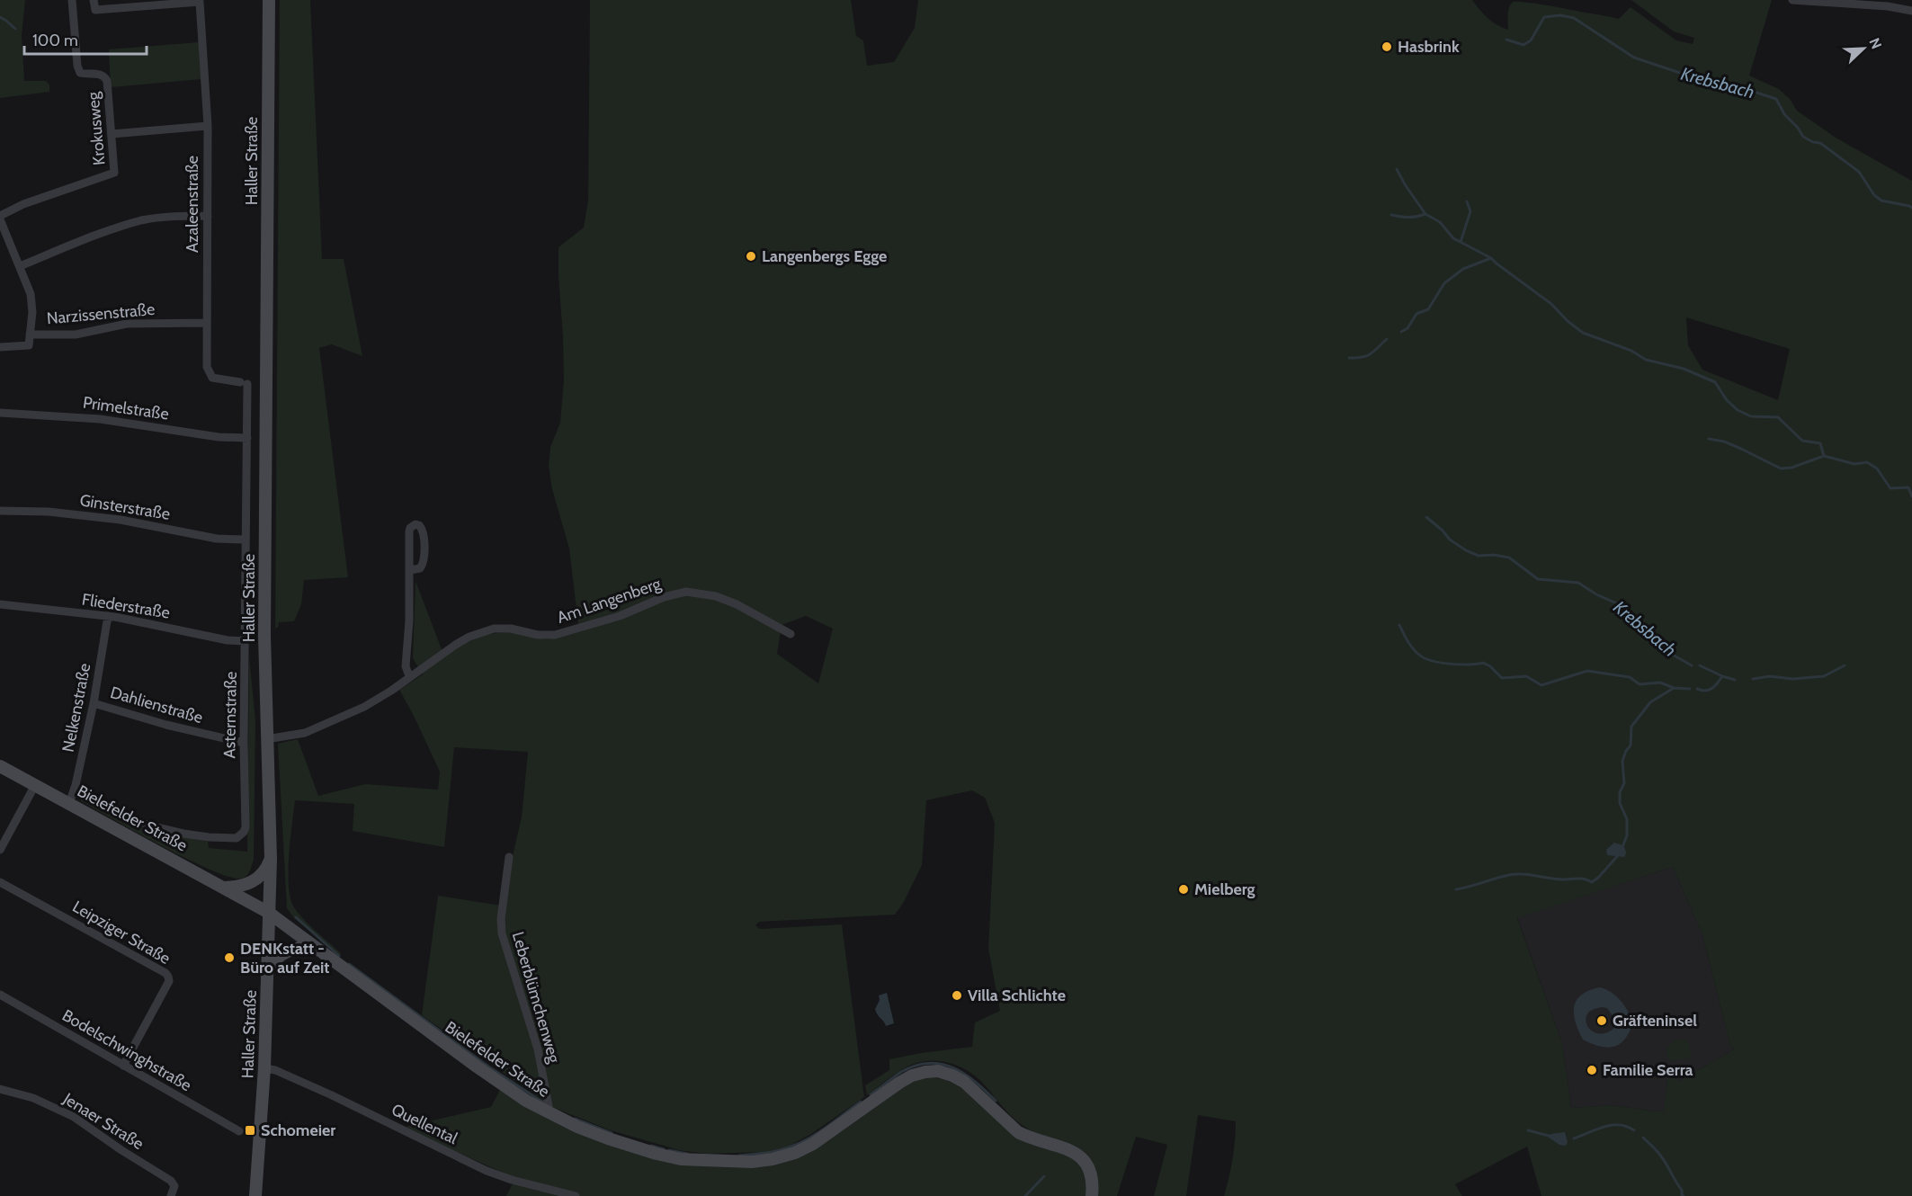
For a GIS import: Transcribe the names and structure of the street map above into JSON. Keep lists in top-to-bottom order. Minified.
{"streets":{"main road":["Haller Straße","Bielefelder Straße"],"street":["Krokusweg","Azaleenstraße","Narzissenstraße","Primelstraße","Ginsterstraße","Am Langenberg","Fliederstraße","Dahlienstraße","Nelkenstraße","Asternstraße","Leipziger Straße","Leberblümchenweg","Bodelschwinghstraße","Jenaer Straße","Quellental"]},"crossings":[["Haller Straße","Am Langenberg"],["Haller Straße","Bielefelder Straße"],["Haller Straße","Quellental"],["Azaleenstraße","Narzissenstraße"],["Azaleenstraße","Asternstraße"],["Primelstraße","Asternstraße"],["Ginsterstraße","Asternstraße"],["Fliederstraße","Nelkenstraße"],["Fliederstraße","Asternstraße"],["Dahlienstraße","Nelkenstraße"],["Dahlienstraße","Asternstraße"],["Nelkenstraße","Asternstraße"],["Nelkenstraße","Bielefelder Straße"],["Bielefelder Straße","Leberblümchenweg"],["Leipziger Straße","Bodelschwinghstraße"]],"water":["Krebsbach"],"places":{"other":["Hasbrink","Langenbergs Egge","Mielberg","DENKstatt - Büro auf Zeit","Villa Schlichte","Gräfteninsel","Familie Serra"],"transit":["Schomeier"]},"scale_bar":"100 m","north":"top right"}
